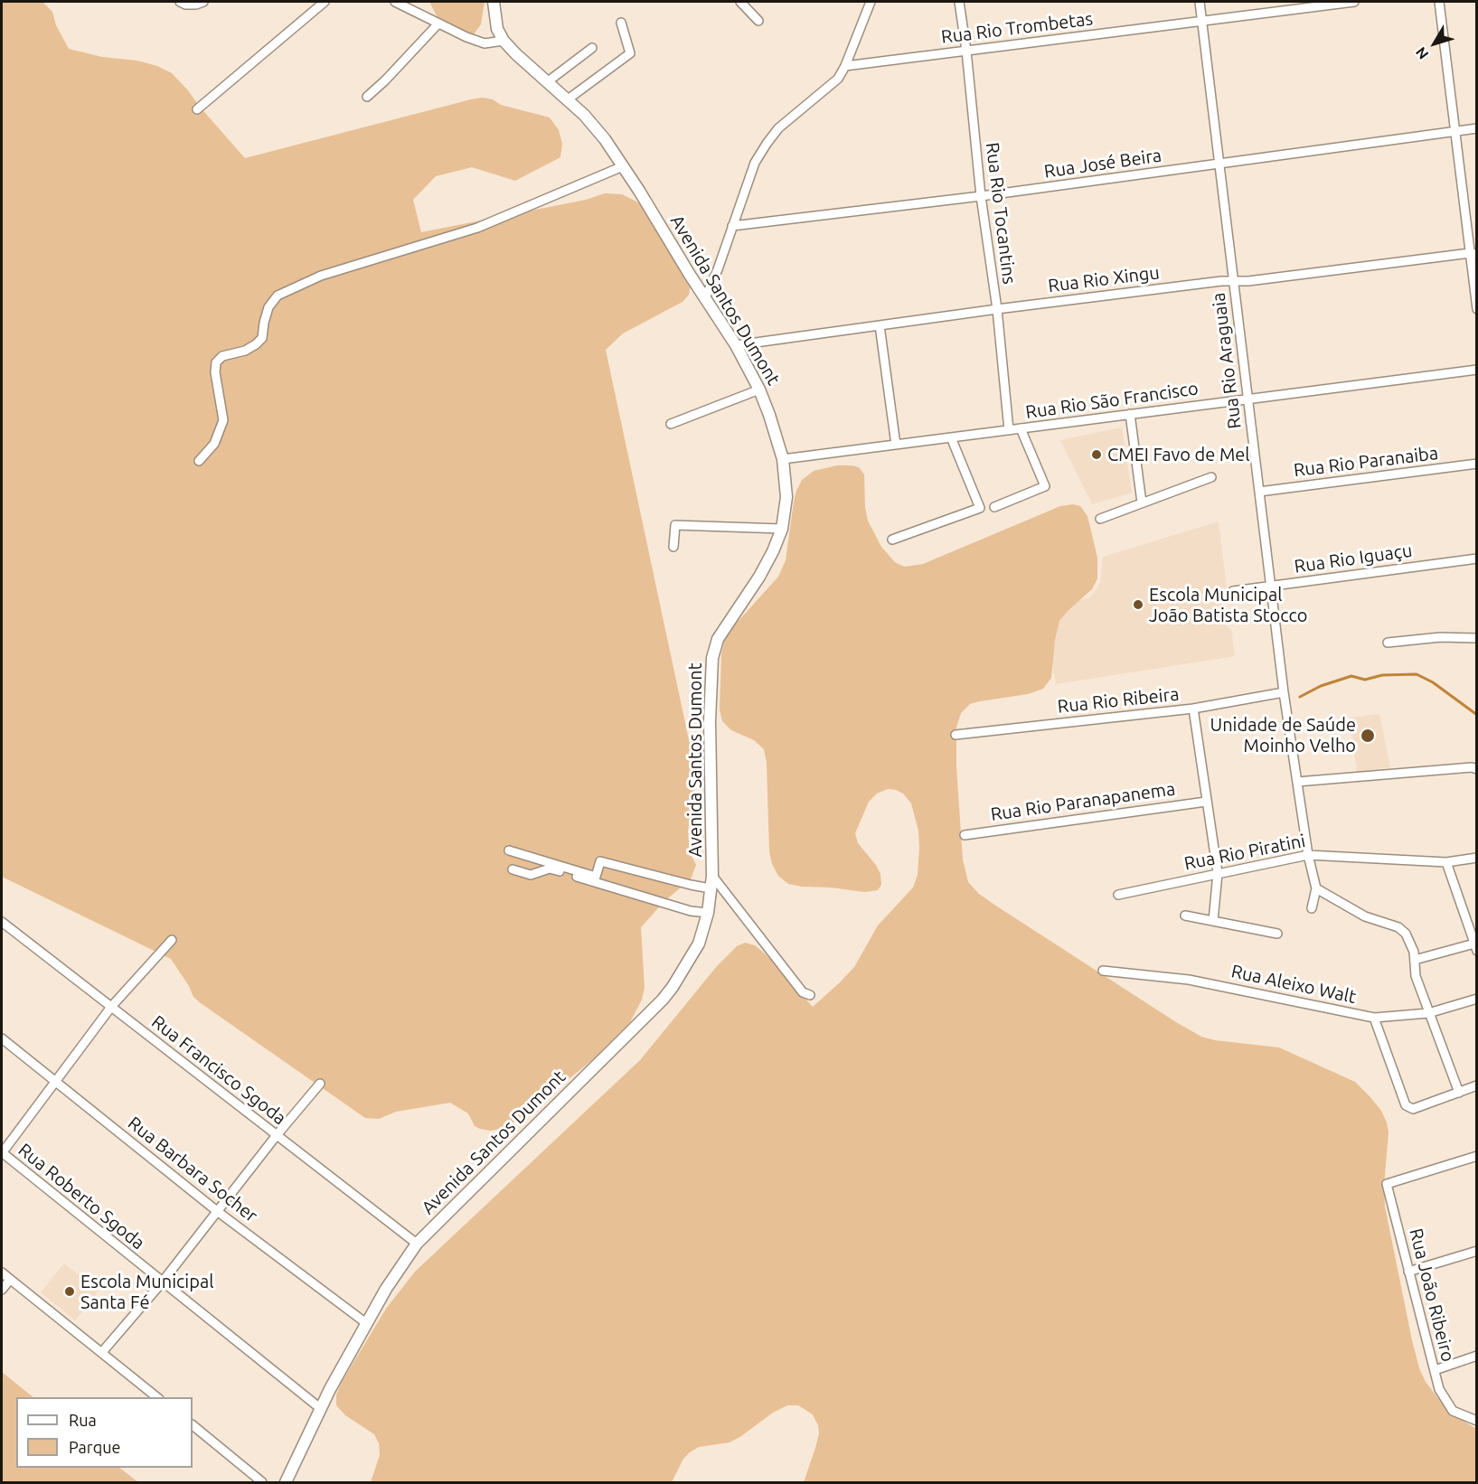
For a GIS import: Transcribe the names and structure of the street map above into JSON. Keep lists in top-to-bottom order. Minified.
{"streets":{"street":["Rua Rio Trombetas","Rua José Beira","Rua Rio Tocantins","Rua Rio Xingu","Avenida Santos Dumont","Rua Rio Araguaia","Rua Rio São Francisco","Rua Rio Paranaiba","Rua Rio Iguaçu","Rua Rio Ribeira","Rua Rio Paranapanema","Rua Rio Piratini","Rua Aleixo Walt","Rua Francisco Sgoda","Rua Barbara Socher","Rua Roberto Sgoda","Rua João Ribeiro"]},"crossings":[["Rua Rio Trombetas","Rua Rio Tocantins"],["Rua Rio Trombetas","Rua Rio Araguaia"],["Rua José Beira","Rua Rio Tocantins"],["Rua José Beira","Rua Rio Araguaia"],["Rua Rio Tocantins","Rua Rio Xingu"],["Rua Rio Tocantins","Rua Rio São Francisco"],["Rua Rio Xingu","Avenida Santos Dumont"],["Rua Rio Xingu","Rua Rio Araguaia"],["Avenida Santos Dumont","Rua Rio São Francisco"],["Avenida Santos Dumont","Rua Francisco Sgoda"],["Avenida Santos Dumont","Rua Barbara Socher"],["Avenida Santos Dumont","Rua Roberto Sgoda"],["Rua Rio Araguaia","Rua Rio São Francisco"],["Rua Rio Araguaia","Rua Rio Paranaiba"],["Rua Rio Araguaia","Rua Rio Iguaçu"],["Rua Rio Araguaia","Rua Rio Ribeira"],["Rua Rio Araguaia","Rua Rio Piratini"]],"places":["CMEI Favo de Mel","Escola Municipal João Batista Stocco","Unidade de Saúde Moinho Velho","Escola Municipal Santa Fé"],"legend":["Rua","Parque"],"north":"bottom left"}
